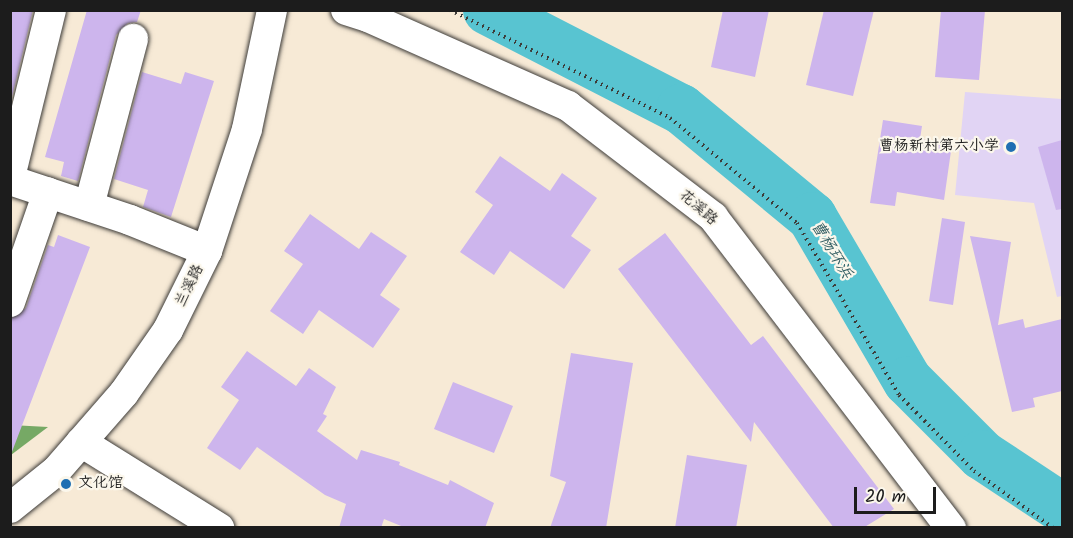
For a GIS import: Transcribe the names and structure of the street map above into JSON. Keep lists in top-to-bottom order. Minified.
{"streets":{"street":["花溪路","兰溪路"]},"water":["曹杨环浜"],"places":["曹杨新村第六小学","文化馆"],"scale_bar":"20 m"}
